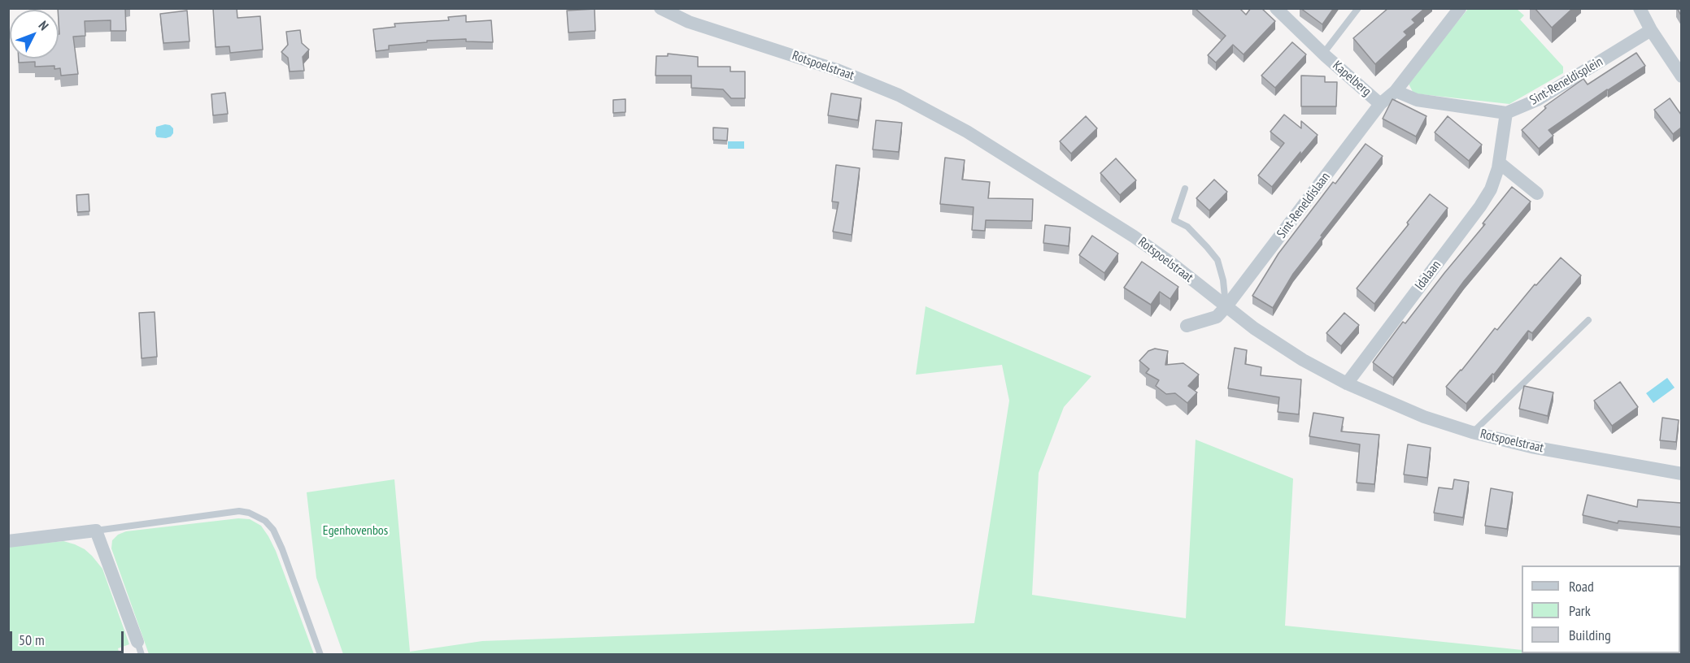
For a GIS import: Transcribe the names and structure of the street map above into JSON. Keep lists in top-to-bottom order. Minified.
{"streets":{"street":["Rotspoelstraat","Kapelberg","Sint-Reneldisplein","Sint-Reneldislaan","Idalaan"]},"crossings":[["Rotspoelstraat","Sint-Reneldislaan"],["Rotspoelstraat","Idalaan"],["Kapelberg","Sint-Reneldislaan"],["Sint-Reneldisplein","Idalaan"]],"parks":["Egenhovenbos"],"legend":["Road","Park","Building"],"scale_bar":"50 m","north":"top right"}
